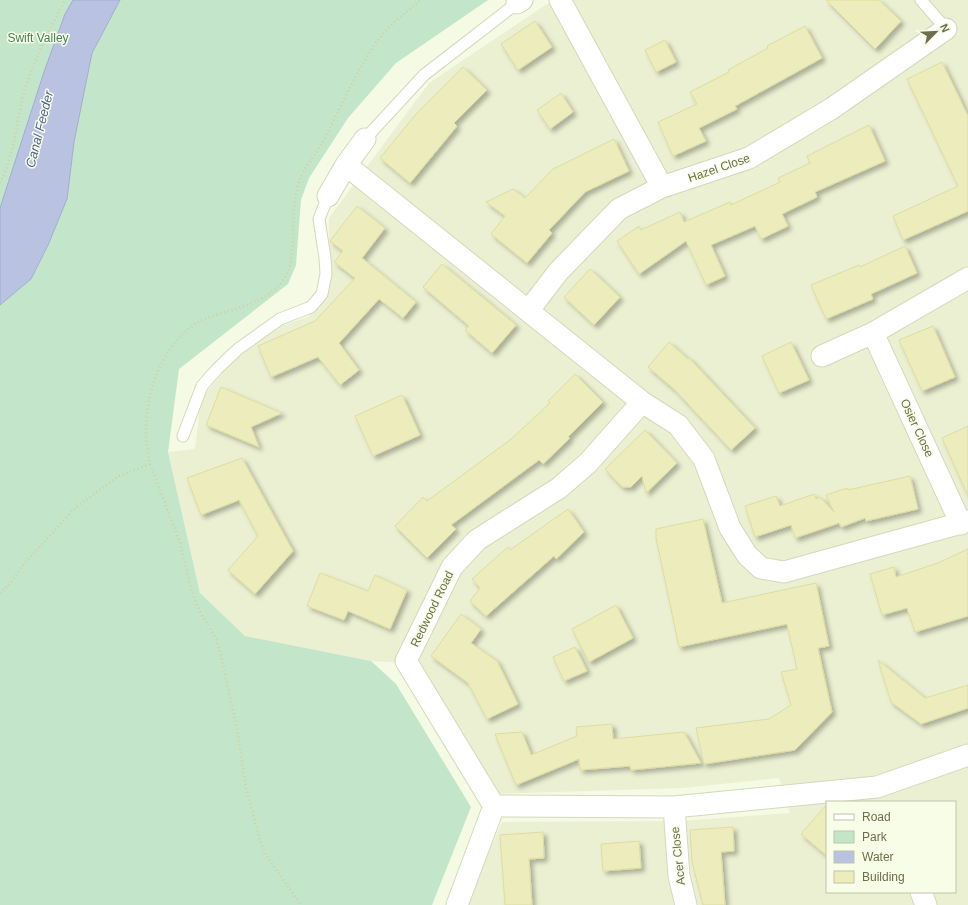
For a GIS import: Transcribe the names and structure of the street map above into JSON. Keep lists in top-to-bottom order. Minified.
{"streets":{"street":["Hazel Close","Osier Close","Redwood Road","Acer Close"]},"water":["Canal Feeder"],"parks":["Swift Valley"],"legend":["Road","Park","Water","Building"],"north":"top right"}
